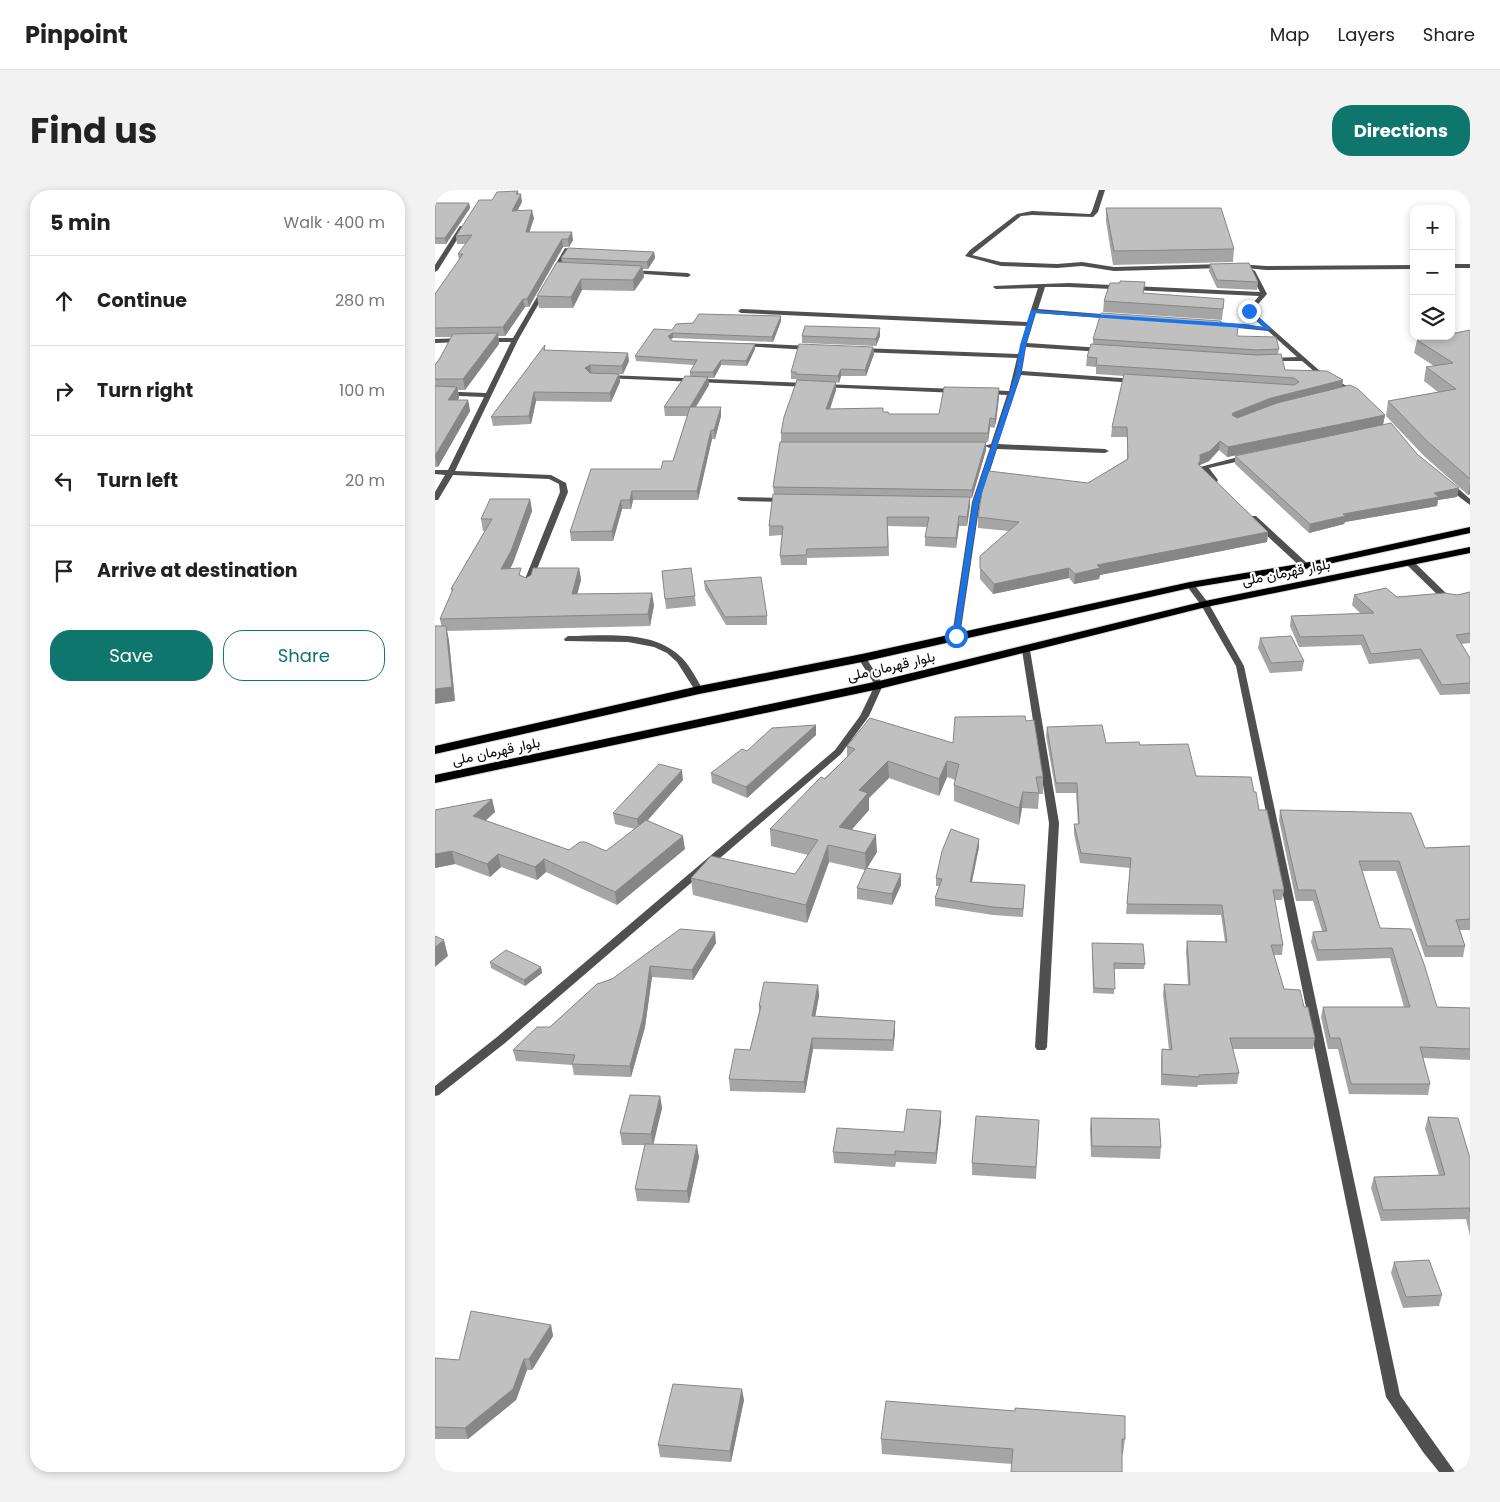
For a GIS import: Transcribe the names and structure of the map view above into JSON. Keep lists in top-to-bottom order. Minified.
{"streets":{"highway":["بلوار قهرمان ملی"]},"page":{"header":"Pinpoint","nav":["Map","Layers","Share"],"title":"Find us","buttons":["Directions",["Save","Share"]],"heading":["5 min","Walk · 400 m"],"map_buttons":["+","−"],"list":[["Continue","280 m"],["Turn right","100 m"],["Turn left","20 m"],"Arrive at destination"]}}
